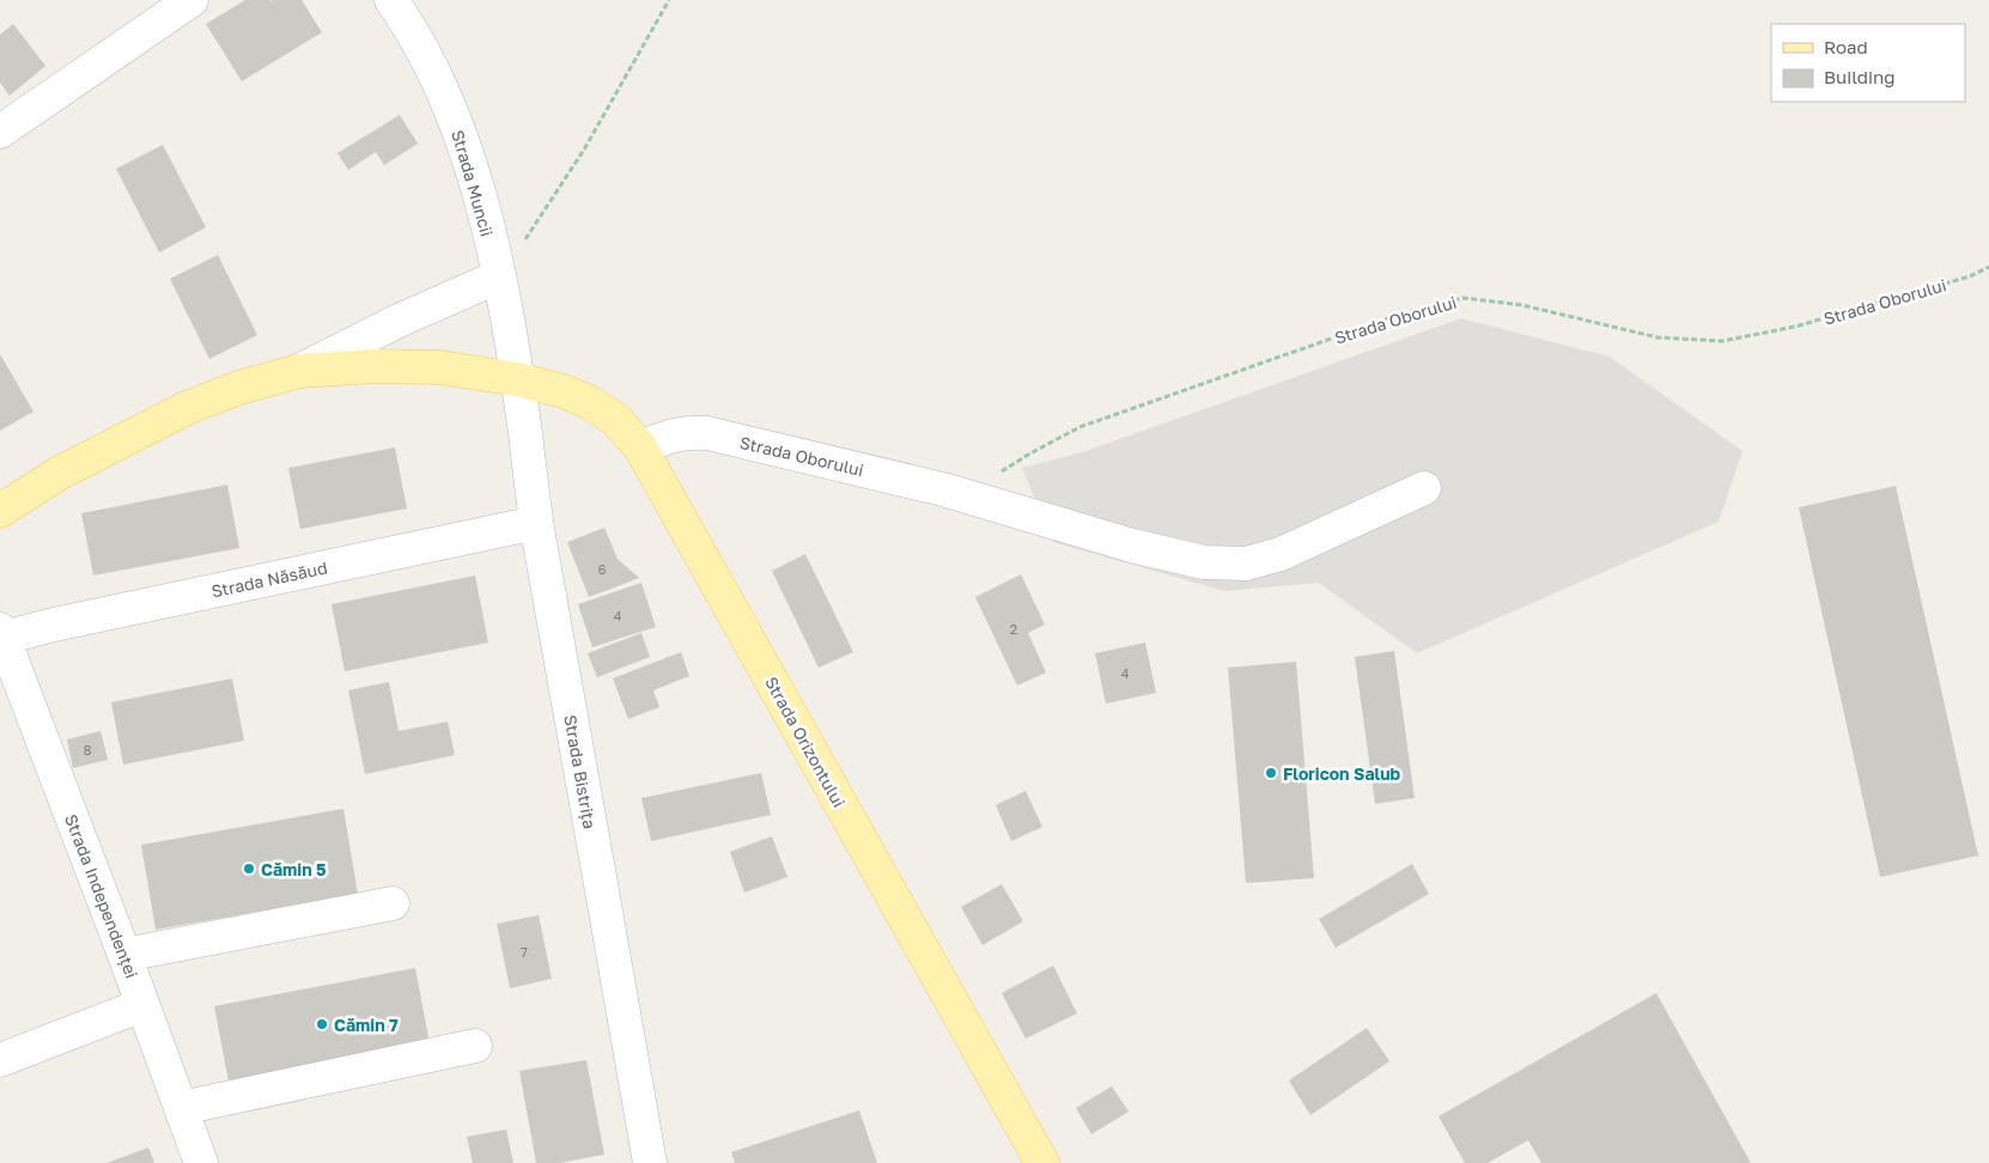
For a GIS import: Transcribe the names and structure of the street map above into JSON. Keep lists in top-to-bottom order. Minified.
{"streets":{"main road":["Strada Orizontului"],"street":["Strada Muncii","Strada Oborului","Strada Năsăud","Strada Bistrița","Strada Independenței"]},"crossings":[["Strada Muncii","Strada Orizontului"],["Strada Muncii","Strada Bistrița"],["Strada Oborului","Strada Orizontului"],["Strada Năsăud","Strada Bistrița"],["Strada Năsăud","Strada Independenței"],["Strada Orizontului","Strada Bistrița"]],"places":["Floricon Salub","Cămin 5","Cămin 7"],"house_numbers":["6","4","2","4","8","7"],"legend":["Road","Building"]}
